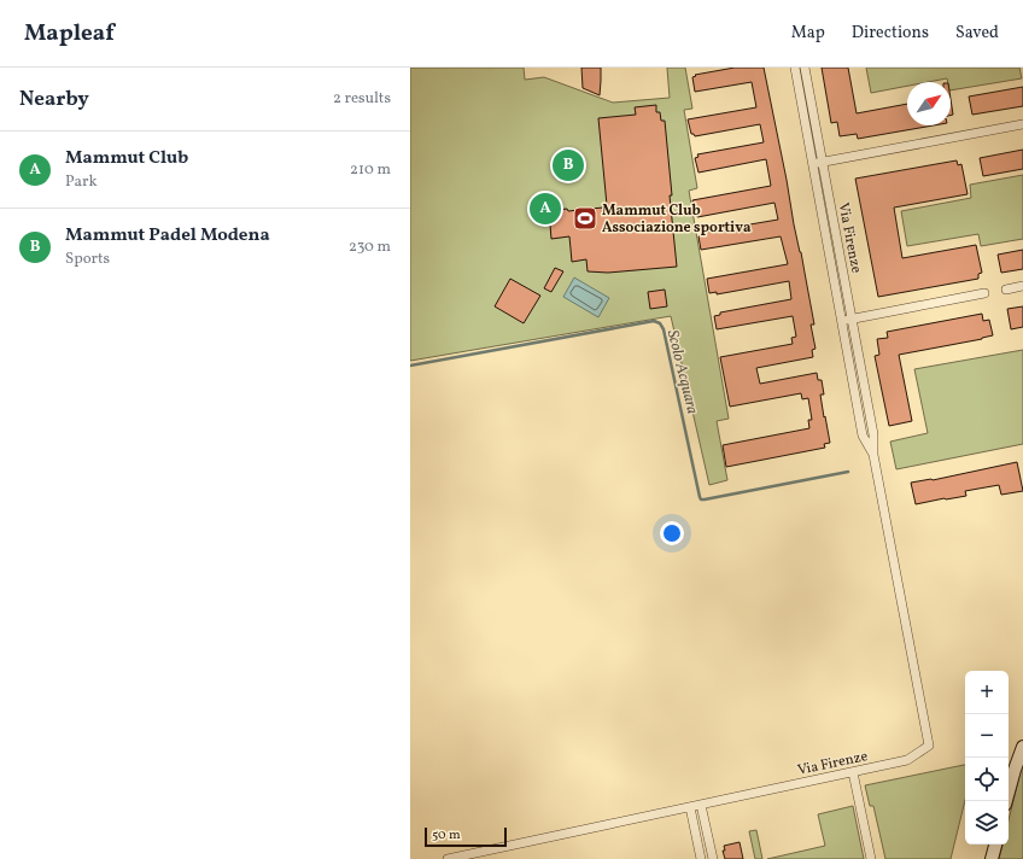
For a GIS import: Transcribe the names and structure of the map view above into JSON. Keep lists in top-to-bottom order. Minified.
{"streets":{"street":["Via Firenze"]},"water":["Scolo Acquara"],"places":{"sports":["Mammut Club Associazione sportiva"]},"scale_bar":"50 m","north":"top right","page":{"header":"Mapleaf","nav":["Map","Directions","Saved"],"heading":["Nearby","2 results"],"list":[{"mark":"A","name":"Mammut Club","note":"Park","value":"210 m"},{"mark":"B","name":"Mammut Padel Modena","note":"Sports","value":"230 m"}],"pins":["B","A"],"map_buttons":["+","−"],"scale":"50 m"}}
